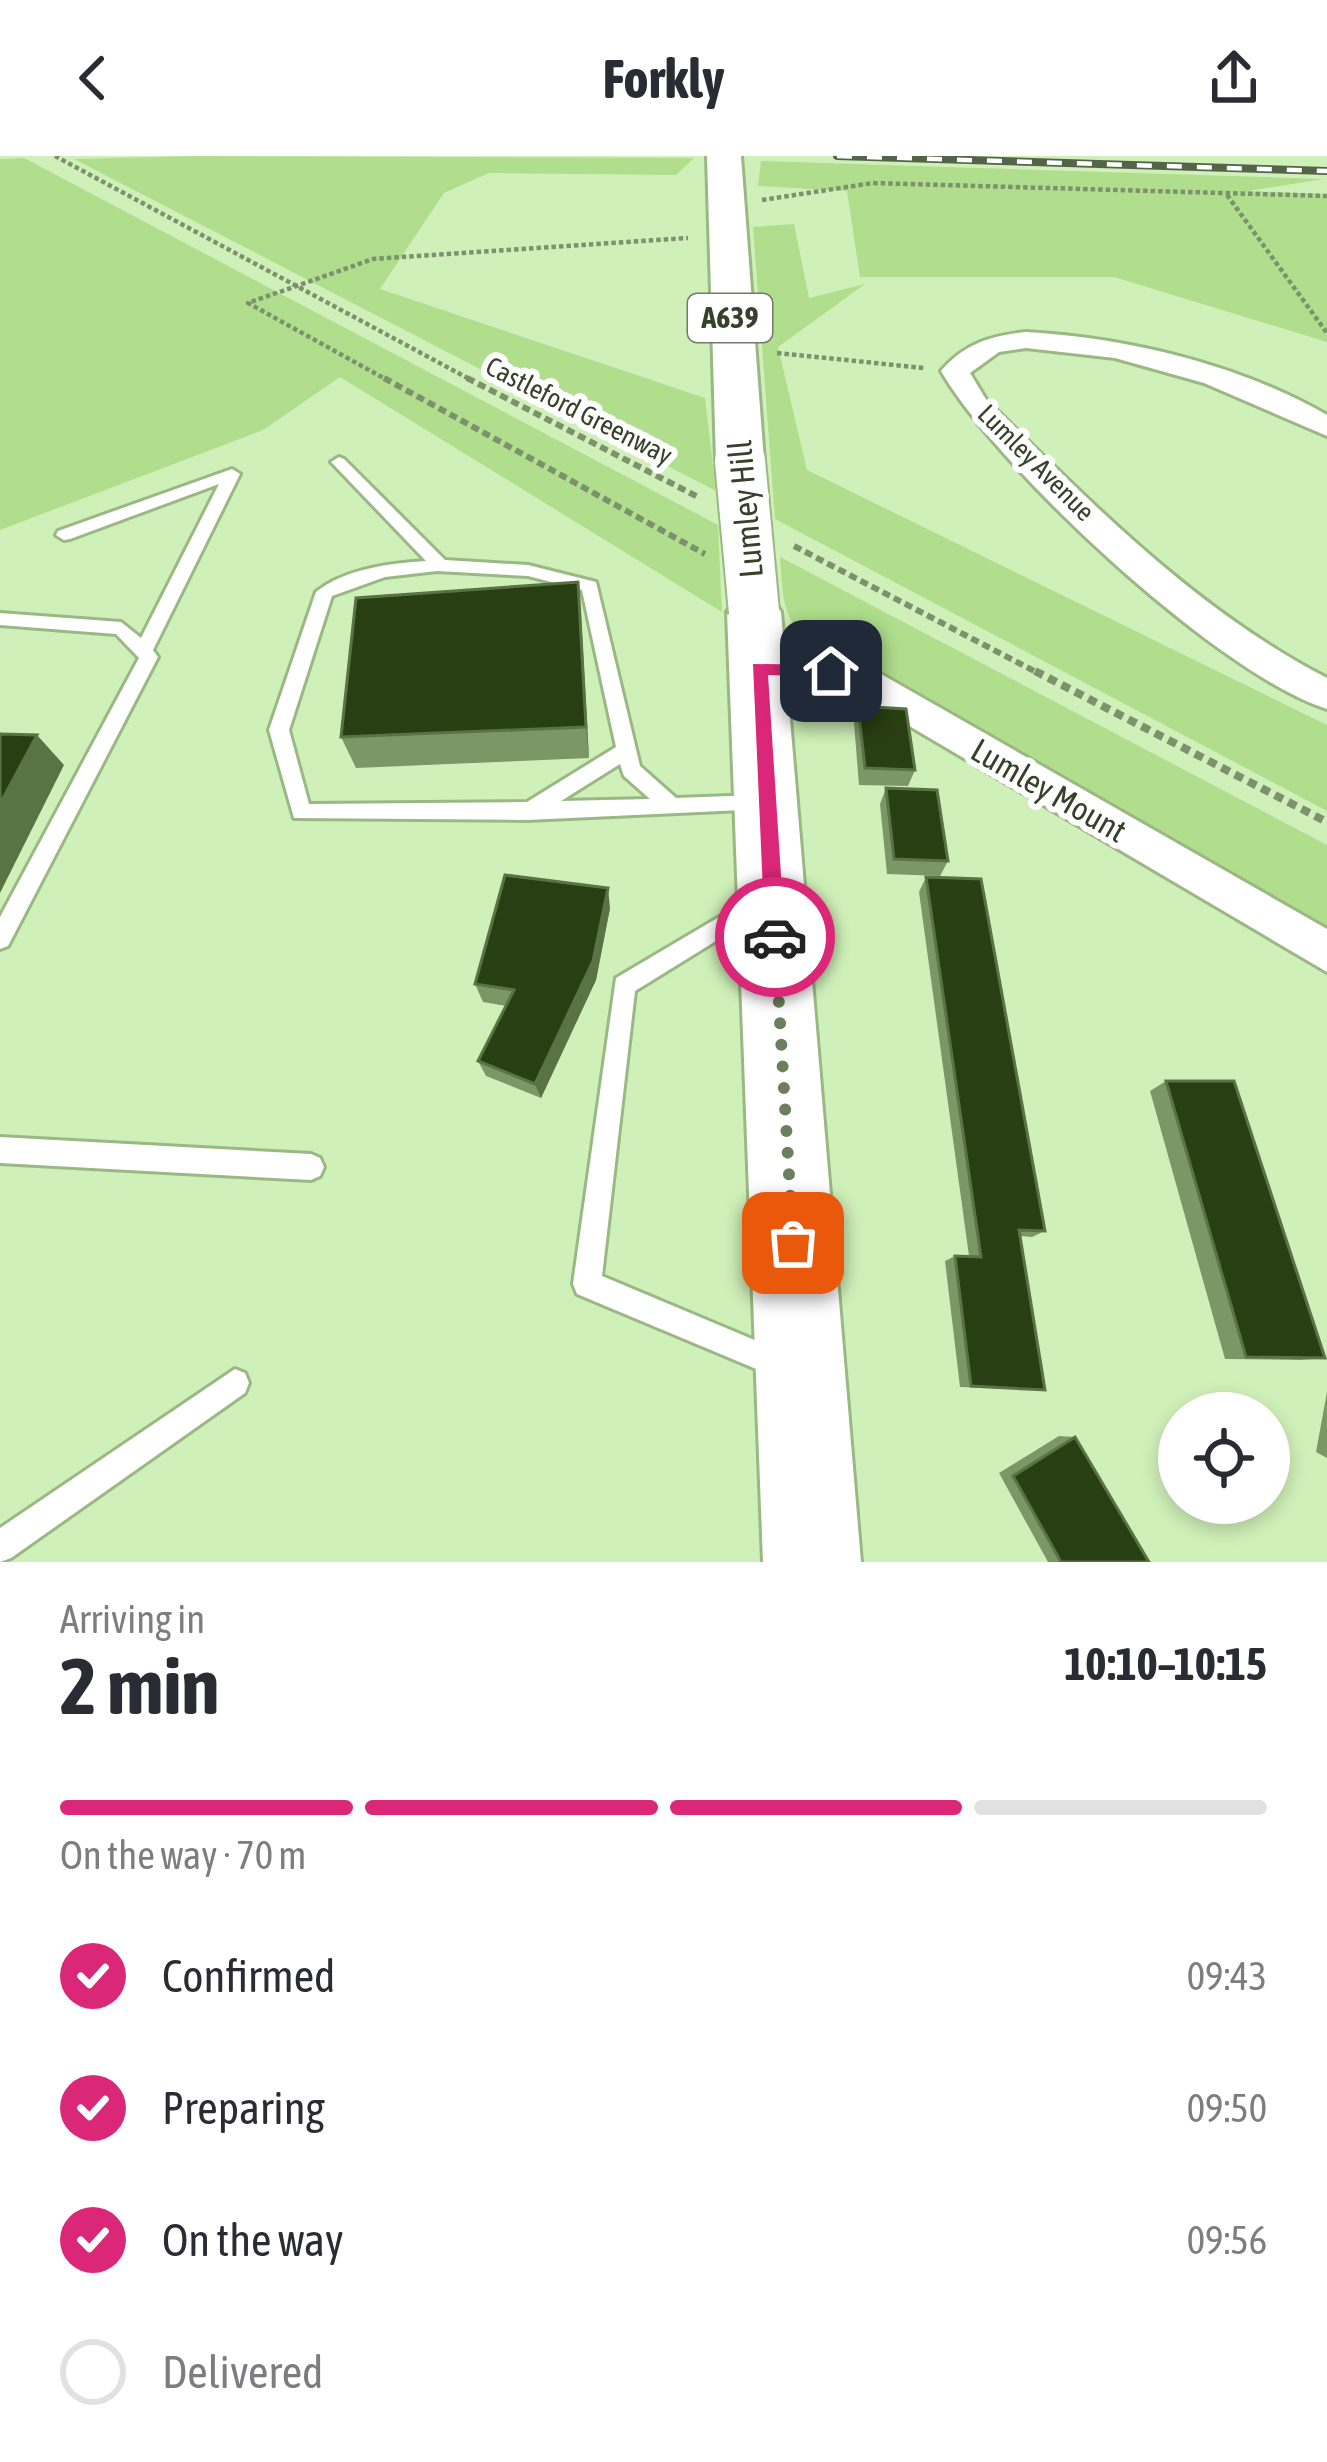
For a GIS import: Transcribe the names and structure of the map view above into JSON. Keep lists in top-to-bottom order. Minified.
{"streets":{"main road":["A639","Lumley Hill"],"street":["Lumley Avenue","Lumley Mount"],"path":["Castleford Greenway"]},"crossings":[["Lumley Hill","Lumley Mount"]],"page":{"header":"Forkly","heading":["2 min","Arriving in","10:10–10:15"],"bar":"On the way · 70 m","list":[["Confirmed","09:43"],["Preparing","09:50"],["On the way","09:56"],"Delivered"]}}
